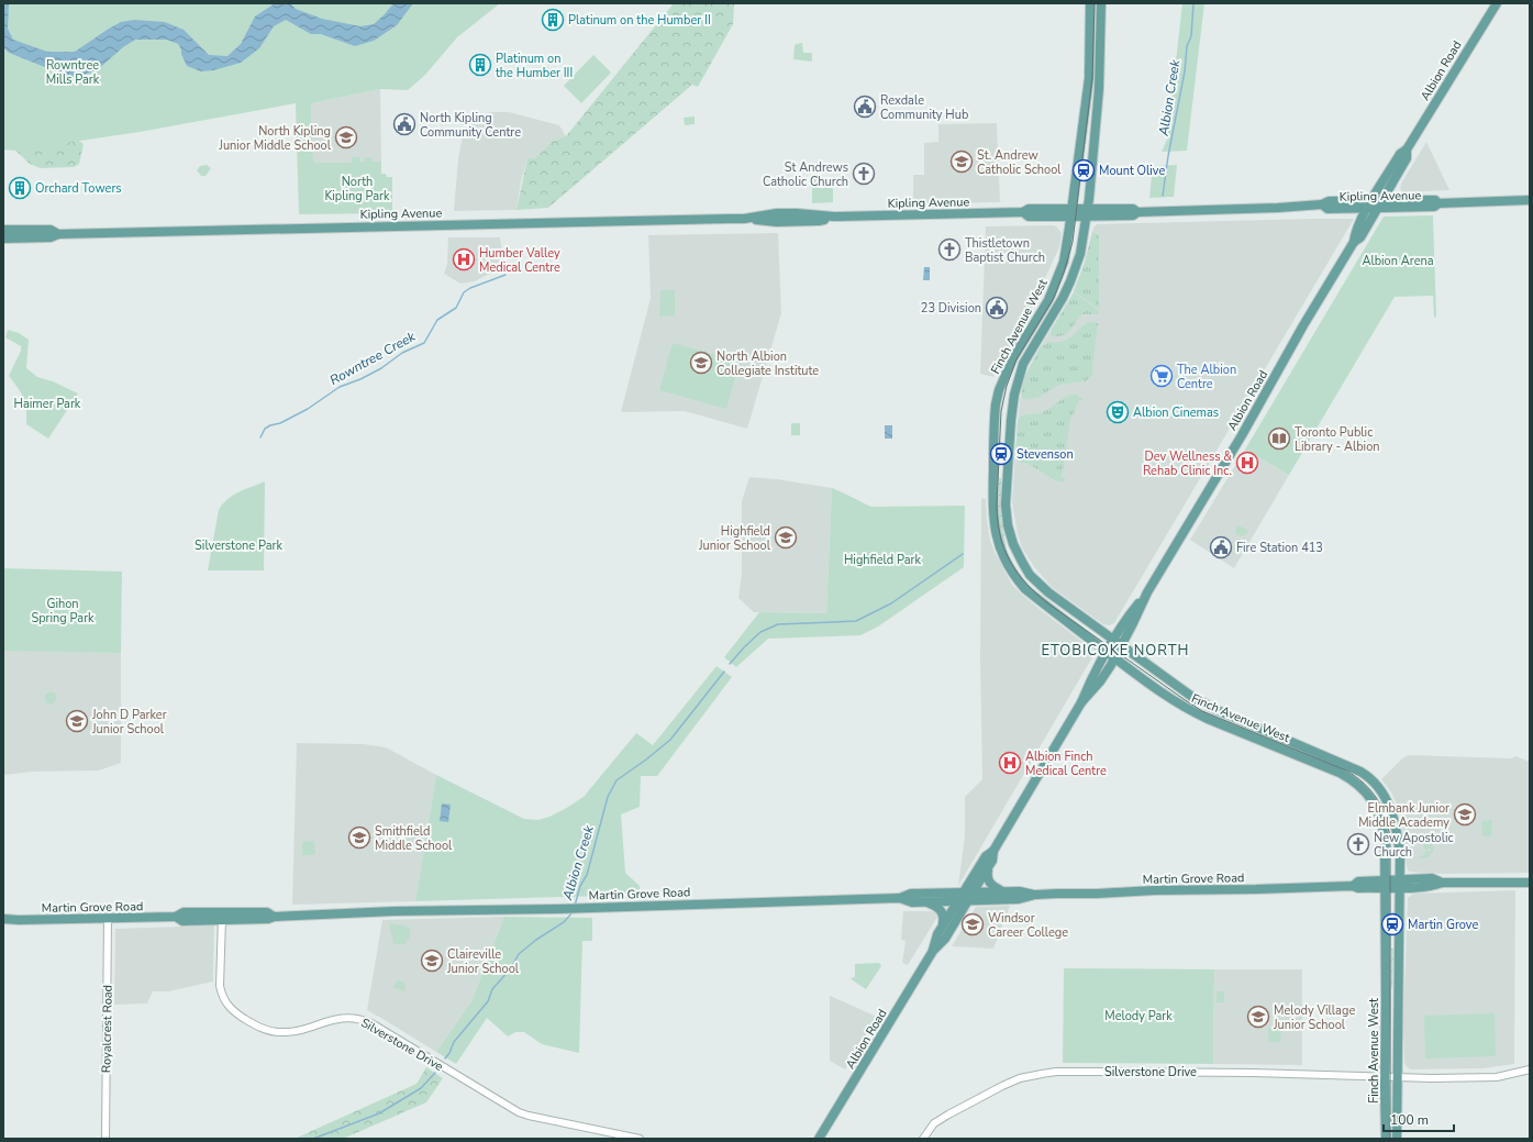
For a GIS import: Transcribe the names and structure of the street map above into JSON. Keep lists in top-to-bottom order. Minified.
{"streets":{"main road":["Albion Road","Kipling Avenue","Finch Avenue West","Martin Grove Road"],"street":["Royalcrest Road","Silverstone Drive"]},"crossings":[["Albion Road","Kipling Avenue"],["Albion Road","Finch Avenue West"],["Albion Road","Martin Grove Road"],["Kipling Avenue","Finch Avenue West"],["Finch Avenue West","Martin Grove Road"],["Finch Avenue West","Silverstone Drive"],["Martin Grove Road","Royalcrest Road"],["Martin Grove Road","Silverstone Drive"]],"districts":["ETOBICOKE NORTH"],"water":["Albion Creek","Rowntree Creek"],"parks":["Rowntree Mills Park","North Kipling Park","Albion Arena","Haimer Park","Silverstone Park","Highfield Park","Gihon Spring Park","Melody Park"],"places":{"building":["Platinum on the Humber II","Platinum on the Humber III","Orchard Towers"],"public building":["Rexdale Community Hub","North Kipling Community Centre","23 Division","Fire Station 413"],"school or university":["North Kipling Junior Middle School","St. Andrew Catholic School","North Albion Collegiate Institute","Highfield Junior School","John D Parker Junior School","Elmbank Junior Middle Academy","Smithfield Middle School","Windsor Career College","Claireville Junior School","Melody Village Junior School"],"station":["Mount Olive","Stevenson","Martin Grove"],"church":["St Andrews Catholic Church","Thistletown Baptist Church","New Apostolic Church"],"hospital":["Humber Valley Medical Centre","Dev Wellness & Rehab Clinic Inc.","Albion Finch Medical Centre"],"supermarket":["The Albion Centre"],"theatre":["Albion Cinemas"],"library":["Toronto Public Library - Albion"]},"scale_bar":"100 m"}
